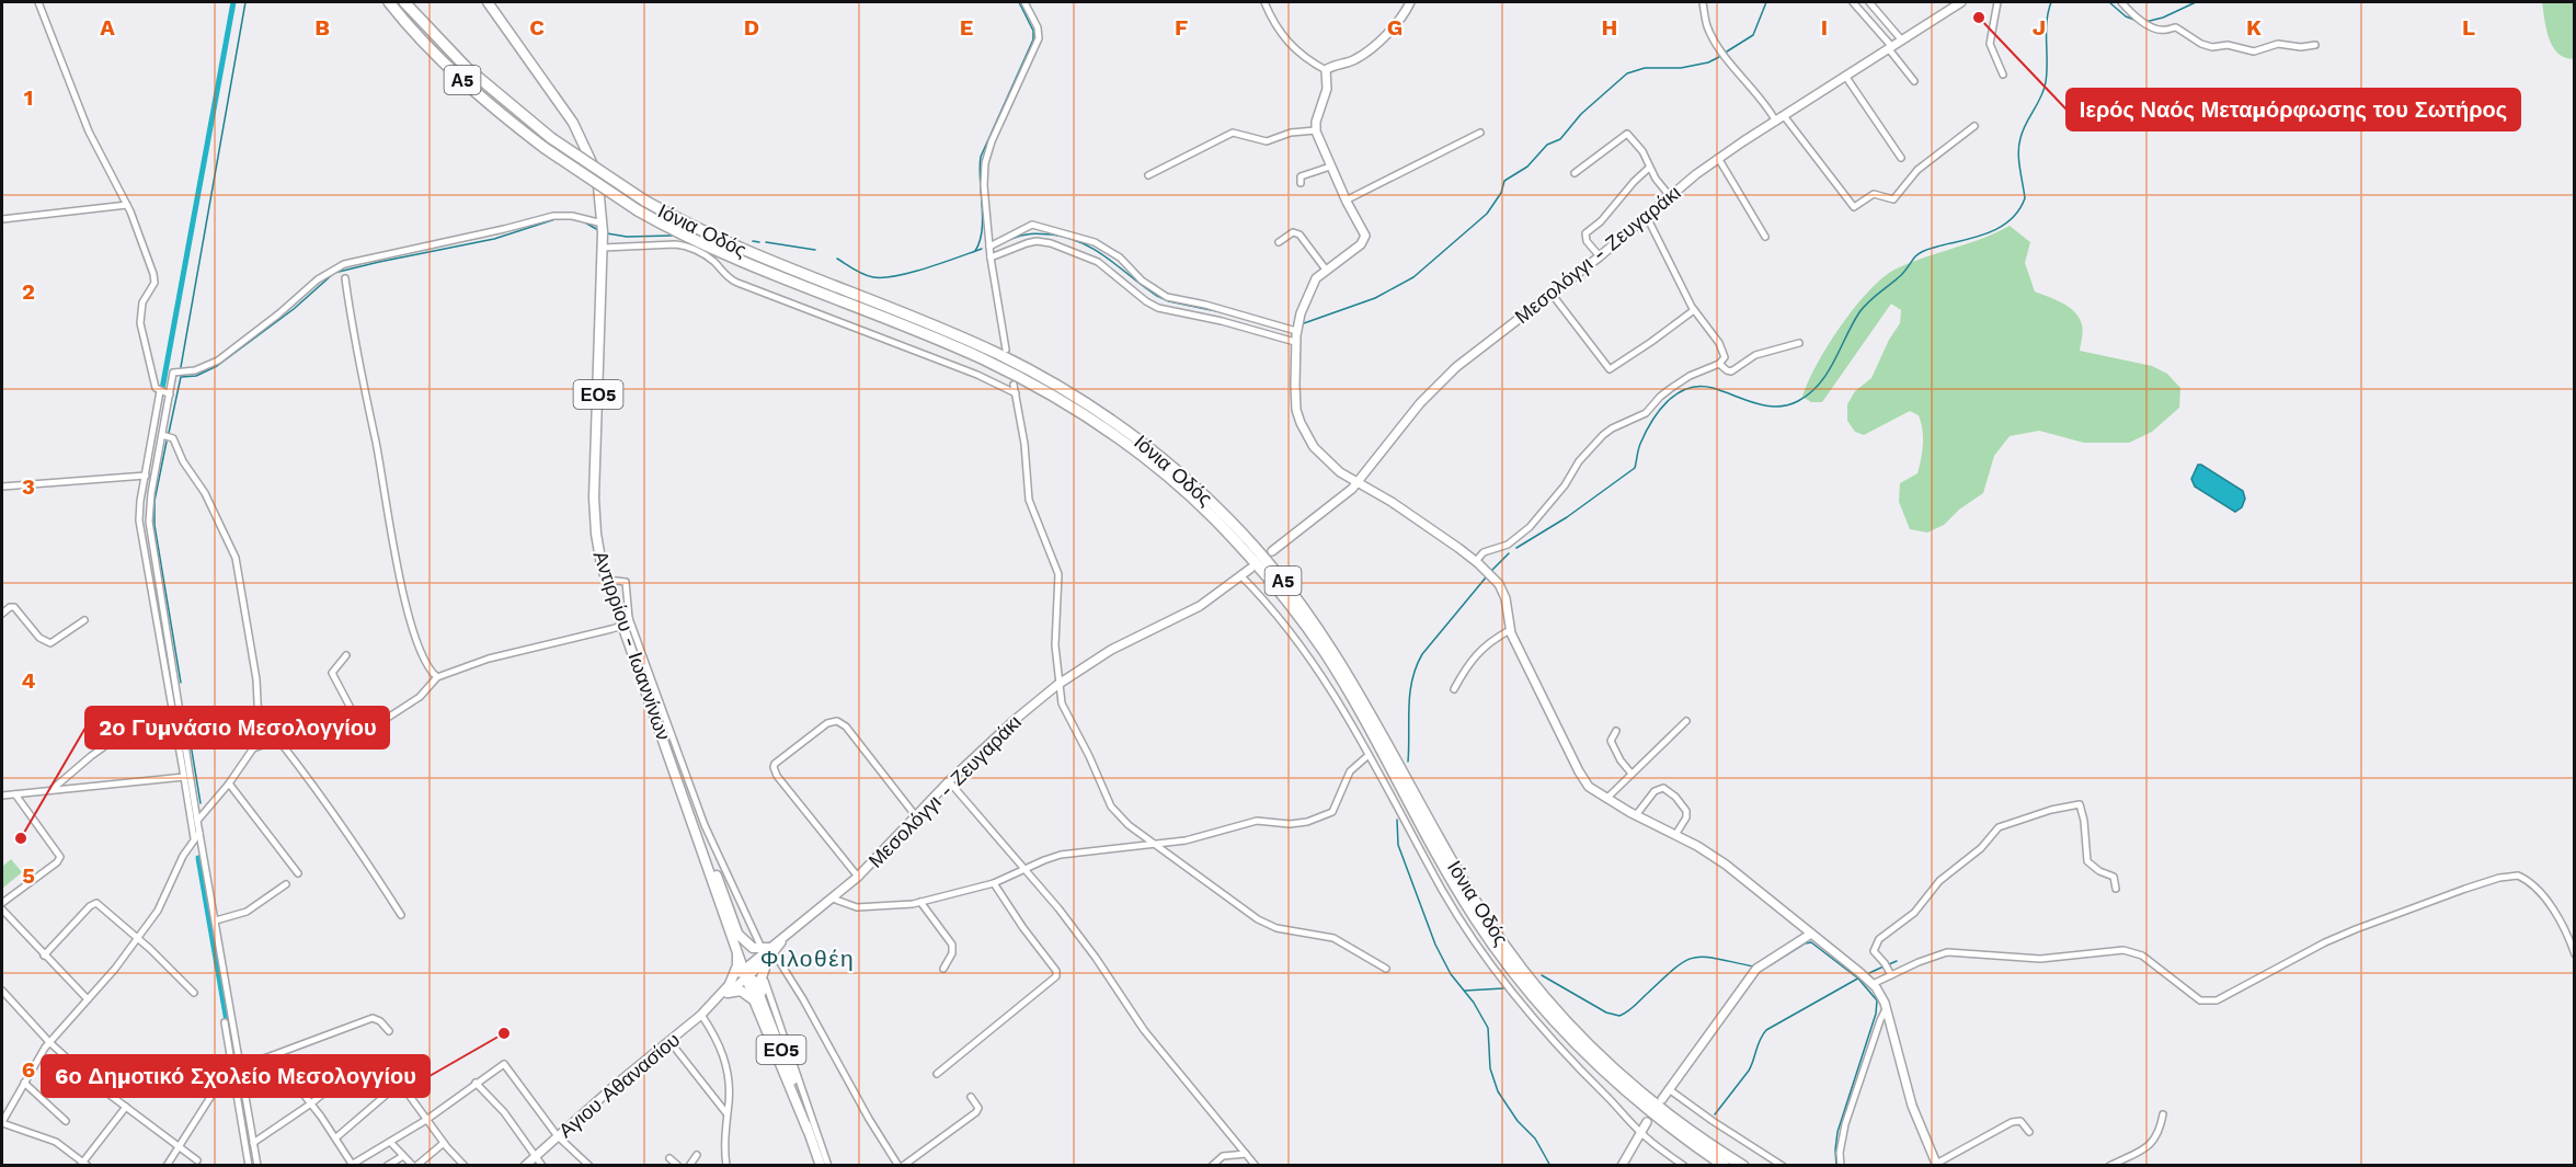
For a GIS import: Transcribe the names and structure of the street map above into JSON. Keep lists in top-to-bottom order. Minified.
{"streets":{"highway":["Α5","Ιόνια Οδός"],"main road":["Μεσολόγγι - Ζευγαράκι","ΕΟ5","Αντιρρίου - Ιωαννίνων","Αγιου Αθανασίου"]},"crossings":[["Μεσολόγγι - Ζευγαράκι","Αντιρρίου - Ιωαννίνων"],["Μεσολόγγι - Ζευγαράκι","Αγιου Αθανασίου"],["Αντιρρίου - Ιωαννίνων","Αγιου Αθανασίου"]],"districts":["Φιλοθέη"],"places":["Ιερός Ναός Μεταμόρφωσης του Σωτήρος","2ο Γυμνάσιο Μεσολογγίου","6ο Δημοτικό Σχολείο Μεσολογγίου"],"grid":{"columns":["A","B","C","D","E","F","G","H","I","J","K","L"],"rows":["1","2","3","4","5","6"]}}
